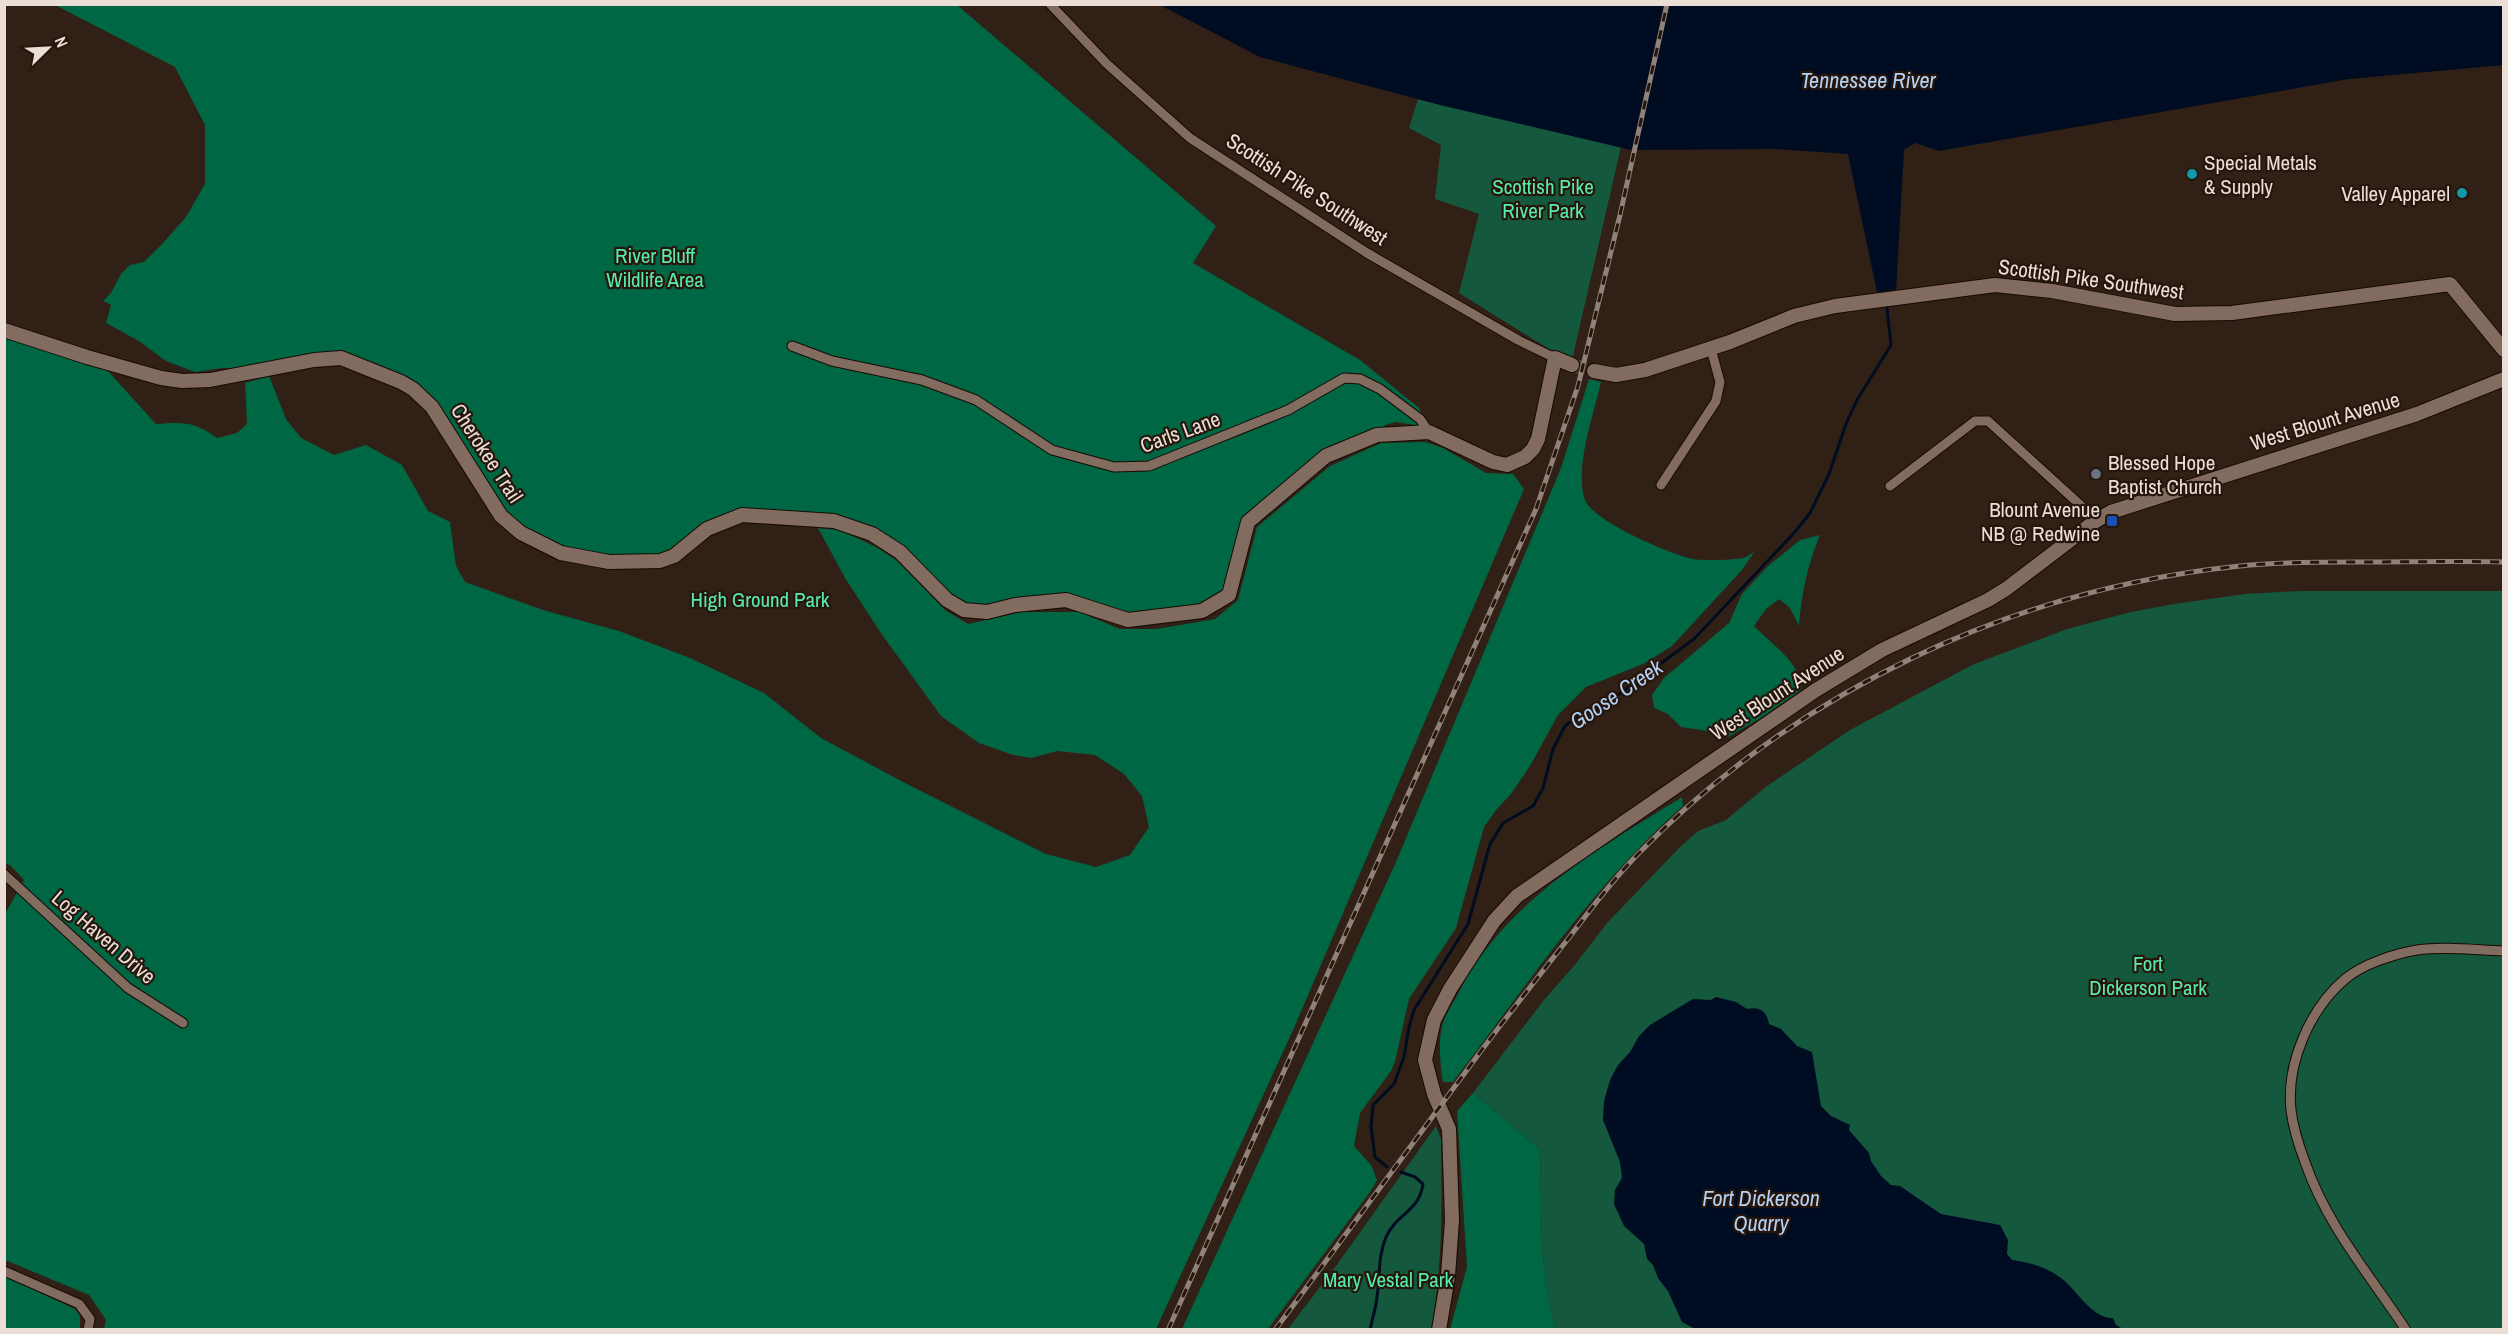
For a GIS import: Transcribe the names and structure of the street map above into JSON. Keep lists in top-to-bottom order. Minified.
{"streets":{"street":["Scottish Pike Southwest","West Blount Avenue","Carls Lane","Cherokee Trail","Log Haven Drive"]},"crossings":[["Scottish Pike Southwest","Cherokee Trail"],["Carls Lane","Cherokee Trail"]],"water":["Tennessee River","Goose Creek","Fort Dickerson Quarry"],"parks":["Scottish Pike River Park","River Bluff Wildlife Area","High Ground Park","Fort Dickerson Park","Mary Vestal Park"],"places":{"other":["Special Metals & Supply","Valley Apparel","Blessed Hope Baptist Church"],"transit":["Blount Avenue NB @ Redwine"]},"north":"top right"}
